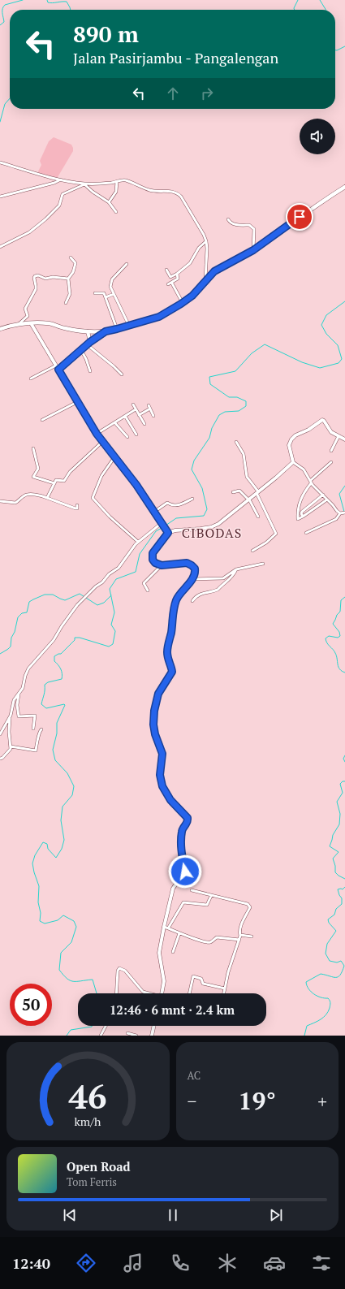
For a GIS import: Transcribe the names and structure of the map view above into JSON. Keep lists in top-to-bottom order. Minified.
{"districts":["CIBODAS"],"page":{"turn":["890 m","Jalan Pasirjambu - Pangalengan"],"limit":"50","trip":"12:46 · 6 mnt · 2.4 km","tile":"AC","heat":["−","19°","+"],"song":["Open Road","Tom Ferris"],"tabs":"12:40","gauge":["46","km/h"]}}
